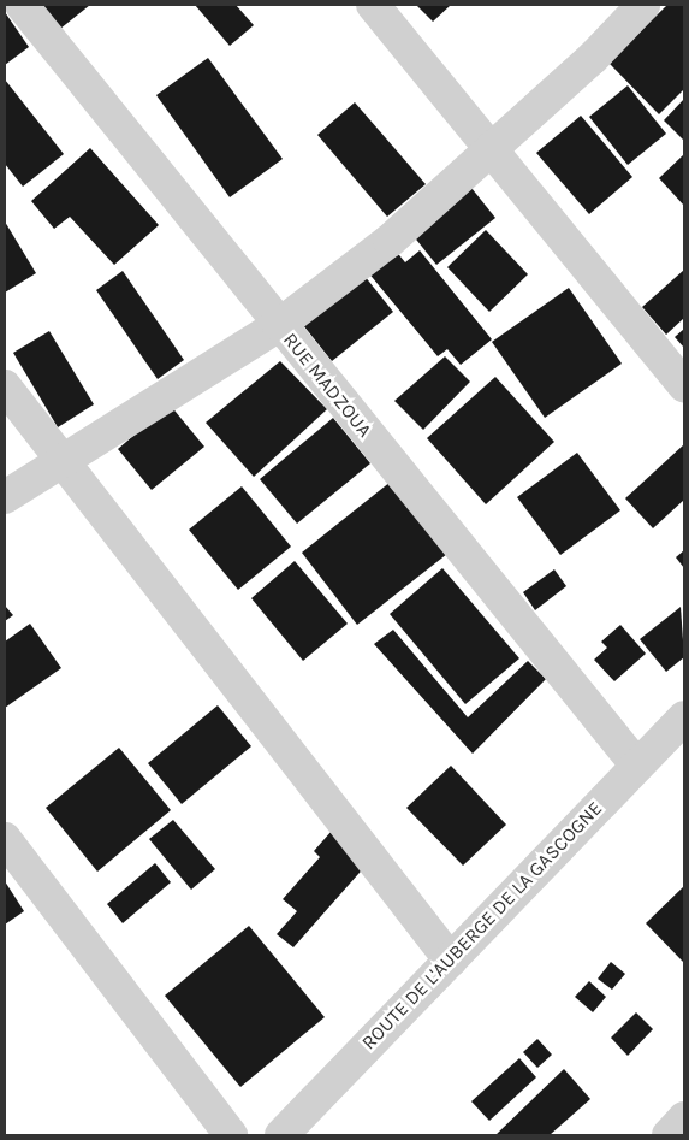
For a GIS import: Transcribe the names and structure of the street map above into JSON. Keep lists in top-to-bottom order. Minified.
{"streets":{"street":["RUE MADZOUA","ROUTE DE L'AUBERGE DE LA GASCOGNE"]},"crossings":[["RUE MADZOUA","ROUTE DE L'AUBERGE DE LA GASCOGNE"]]}
